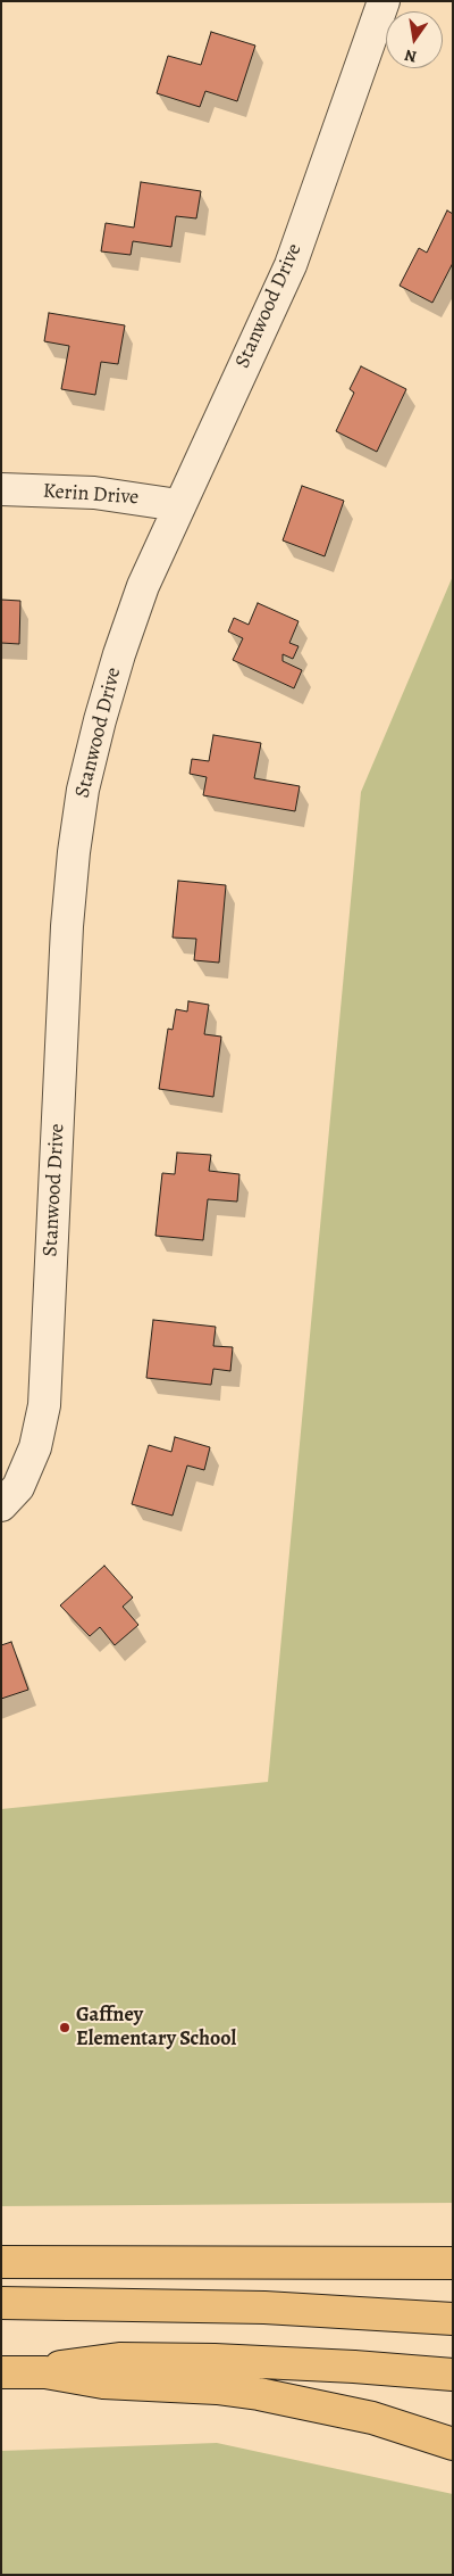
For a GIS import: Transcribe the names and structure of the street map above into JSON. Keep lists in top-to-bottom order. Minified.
{"streets":{"street":["Stanwood Drive","Kerin Drive"]},"crossings":[["Stanwood Drive","Kerin Drive"]],"places":["Gaffney Elementary School"],"north":"bottom"}
